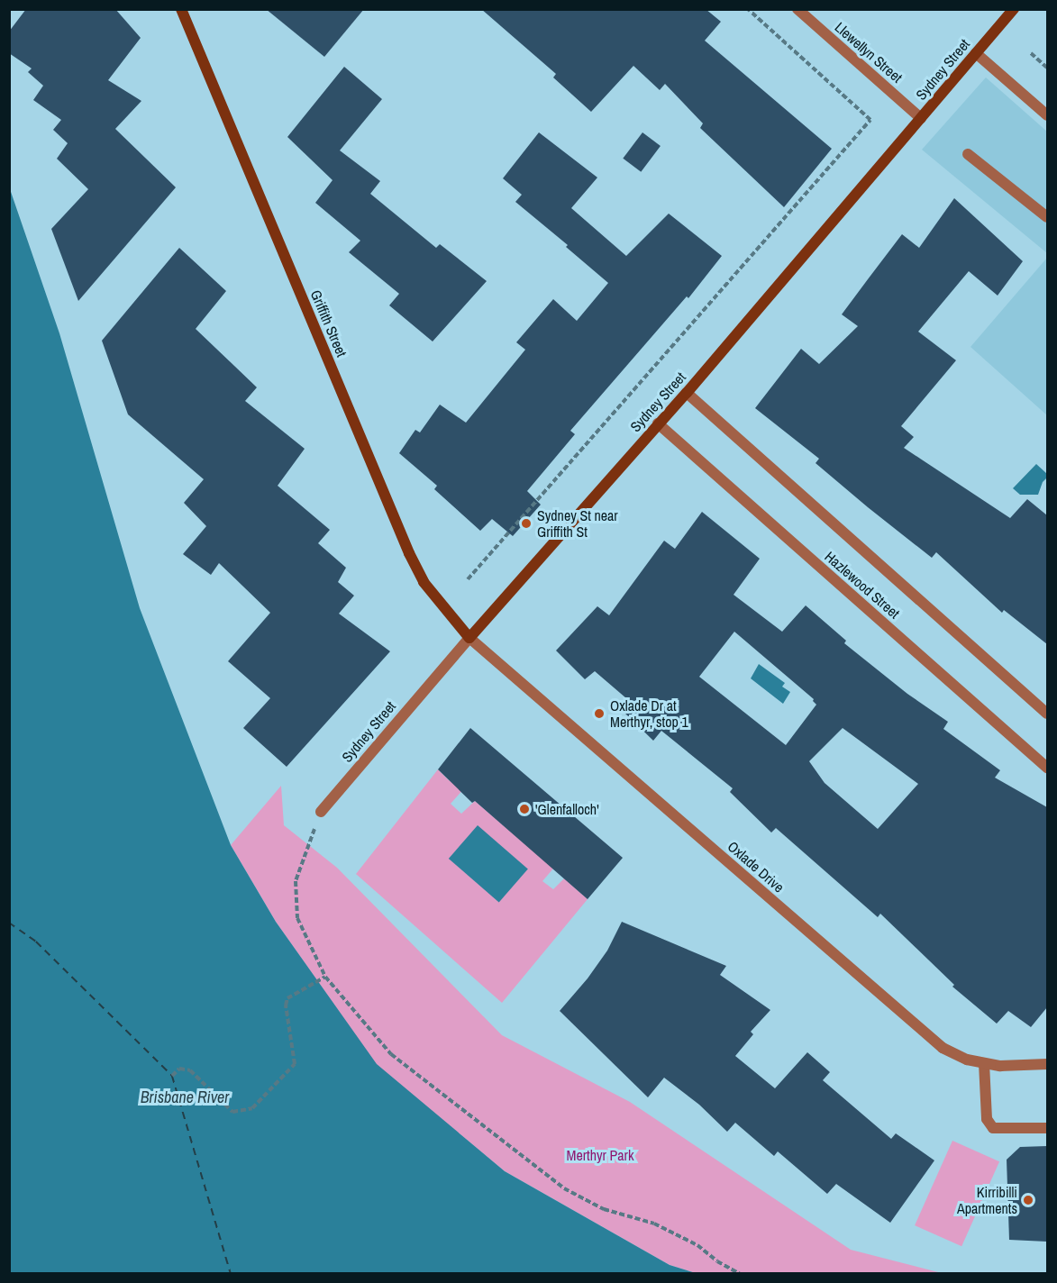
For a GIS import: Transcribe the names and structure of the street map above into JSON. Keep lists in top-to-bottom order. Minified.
{"streets":{"street":["Llewellyn Street","Sydney Street","Griffith Street","Hazlewood Street","Oxlade Drive"]},"crossings":[["Llewellyn Street","Sydney Street"],["Sydney Street","Griffith Street"],["Sydney Street","Hazlewood Street"],["Sydney Street","Oxlade Drive"],["Griffith Street","Oxlade Drive"]],"water":["Brisbane River"],"parks":["Merthyr Park"],"places":["Sydney St near Griffith St","Oxlade Dr at Merthyr, stop 1","'Glenfalloch'","Kirribilli Apartments"]}
